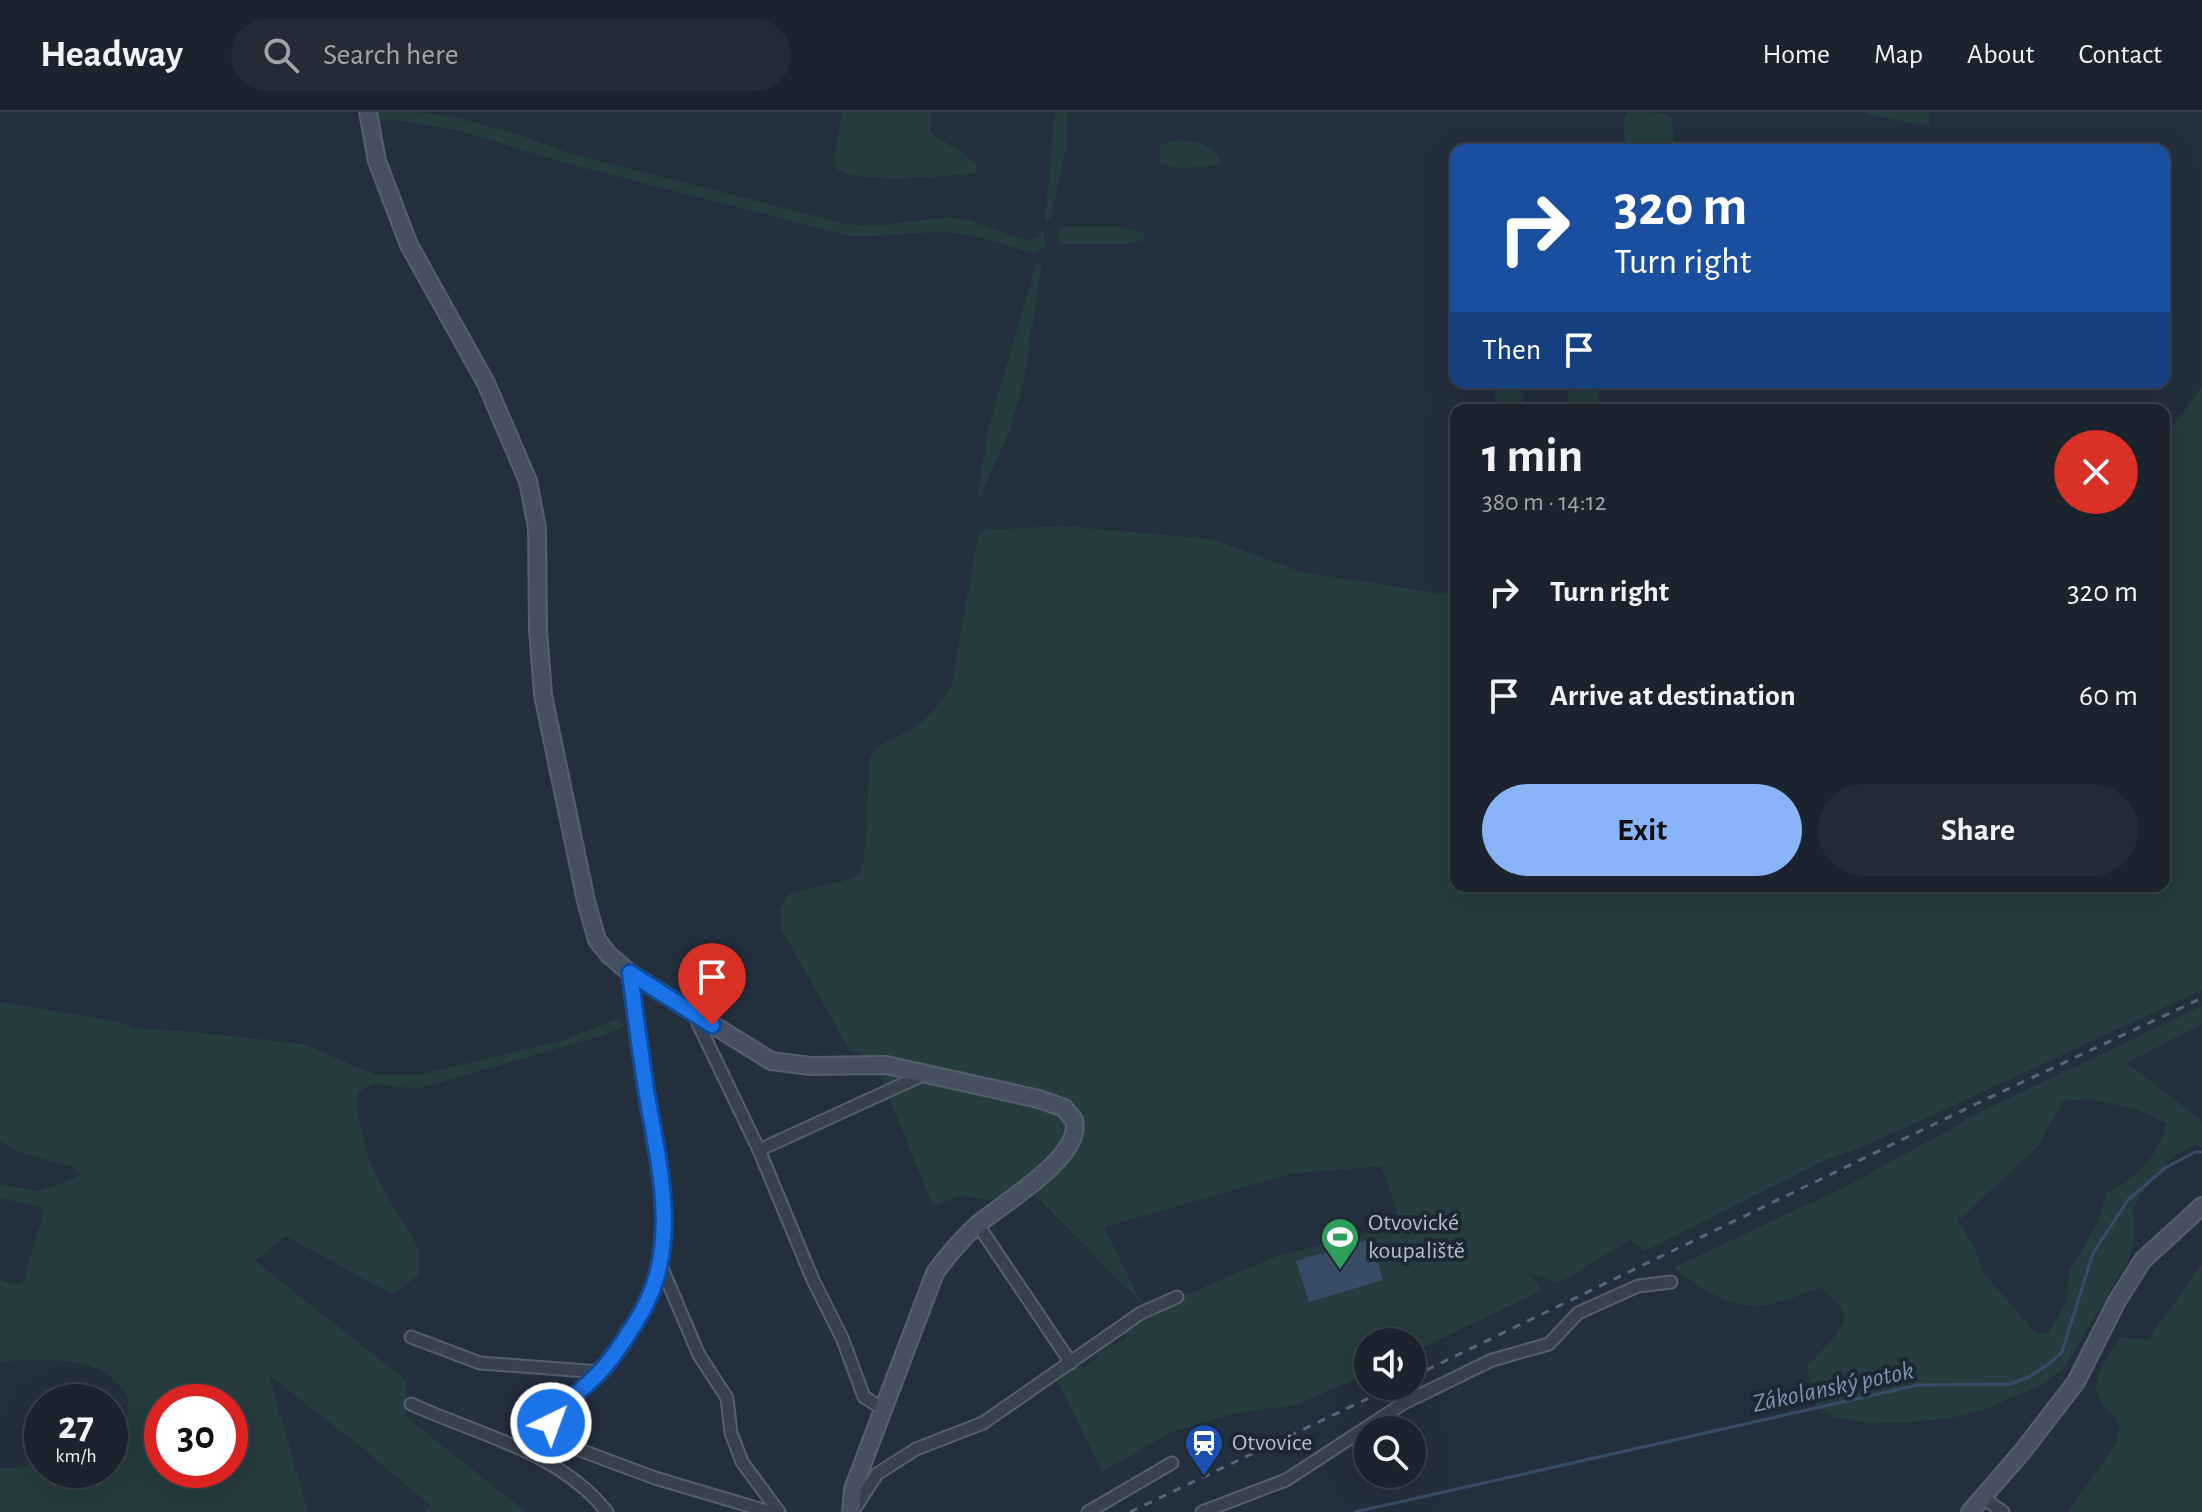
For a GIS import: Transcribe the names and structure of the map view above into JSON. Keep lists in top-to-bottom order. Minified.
{"water":["Zákolanský potok"],"places":{"sports":["Otvovické koupaliště"],"station":["Otvovice"]},"page":{"header":"Headway","search":"Search here","nav":["Home","Map","About","Contact"],"turn":["320 m","Turn right"],"then":"Then","heading":["1 min","380 m · 14:12"],"list":[{"name":"Turn right","value":"320 m"},{"name":"Arrive at destination","value":"60 m"}],"buttons":["Exit","Share"],"speed":"27 km/h","limit":"30"}}
